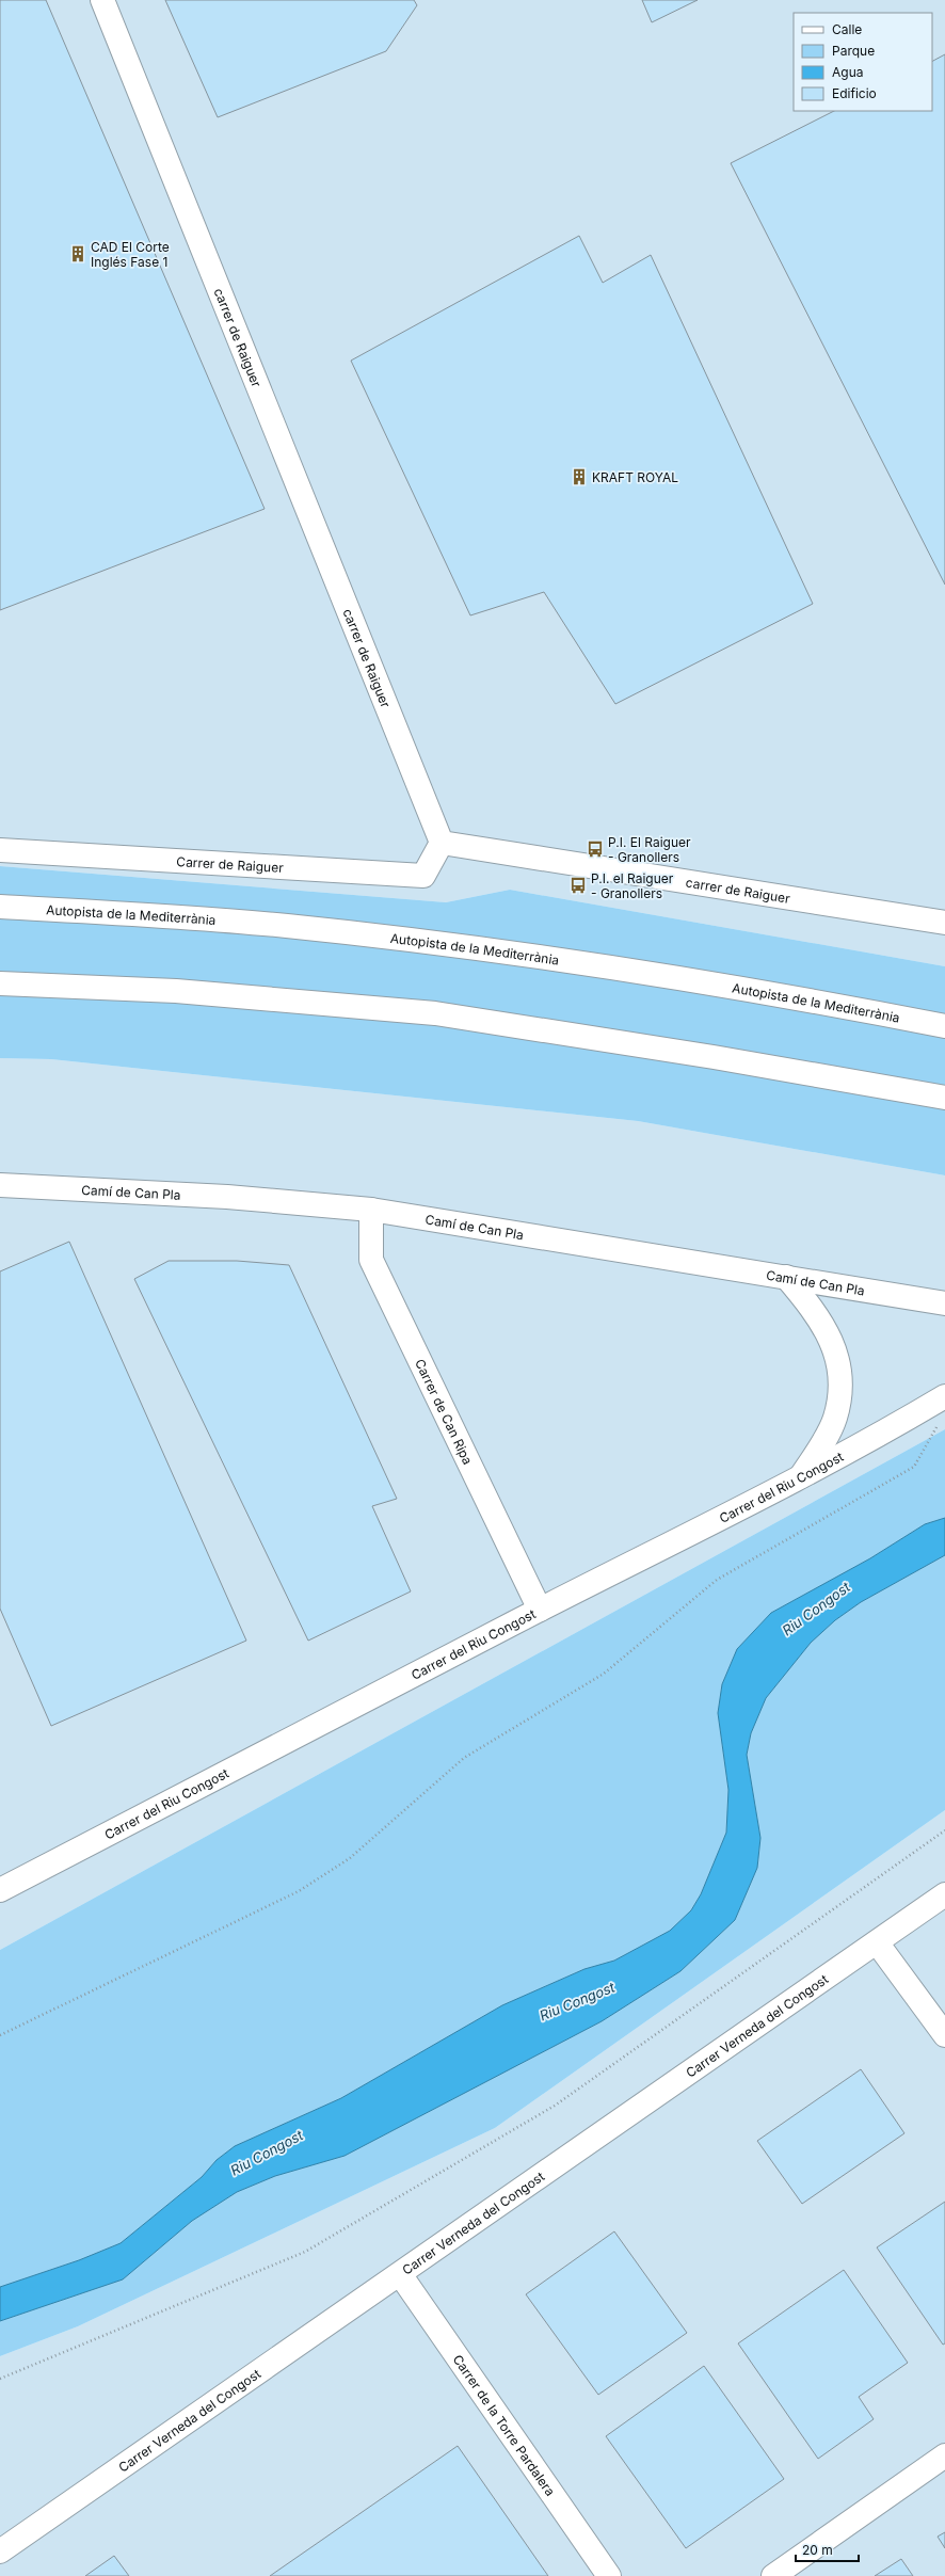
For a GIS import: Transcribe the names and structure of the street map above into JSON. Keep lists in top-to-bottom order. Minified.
{"streets":{"main road":["carrer de Raiguer","Carrer de Raiguer","Autopista de la Mediterrània","Camí de Can Pla","Carrer de Can Ripa","Carrer del Riu Congost","Carrer Verneda del Congost","Carrer de la Torre Pardalera"]},"crossings":[["carrer de Raiguer","Carrer de Raiguer"],["Camí de Can Pla","Carrer de Can Ripa"],["Carrer de Can Ripa","Carrer del Riu Congost"],["Carrer Verneda del Congost","Carrer de la Torre Pardalera"]],"water":["Riu Congost"],"places":{"building":["CAD El Corte Inglés Fase 1","KRAFT ROYAL"],"bus stop":["P.I. El Raiguer - Granollers","P.I. el Raiguer - Granollers"]},"legend":["Calle","Parque","Agua","Edificio"],"scale_bar":"20 m"}
